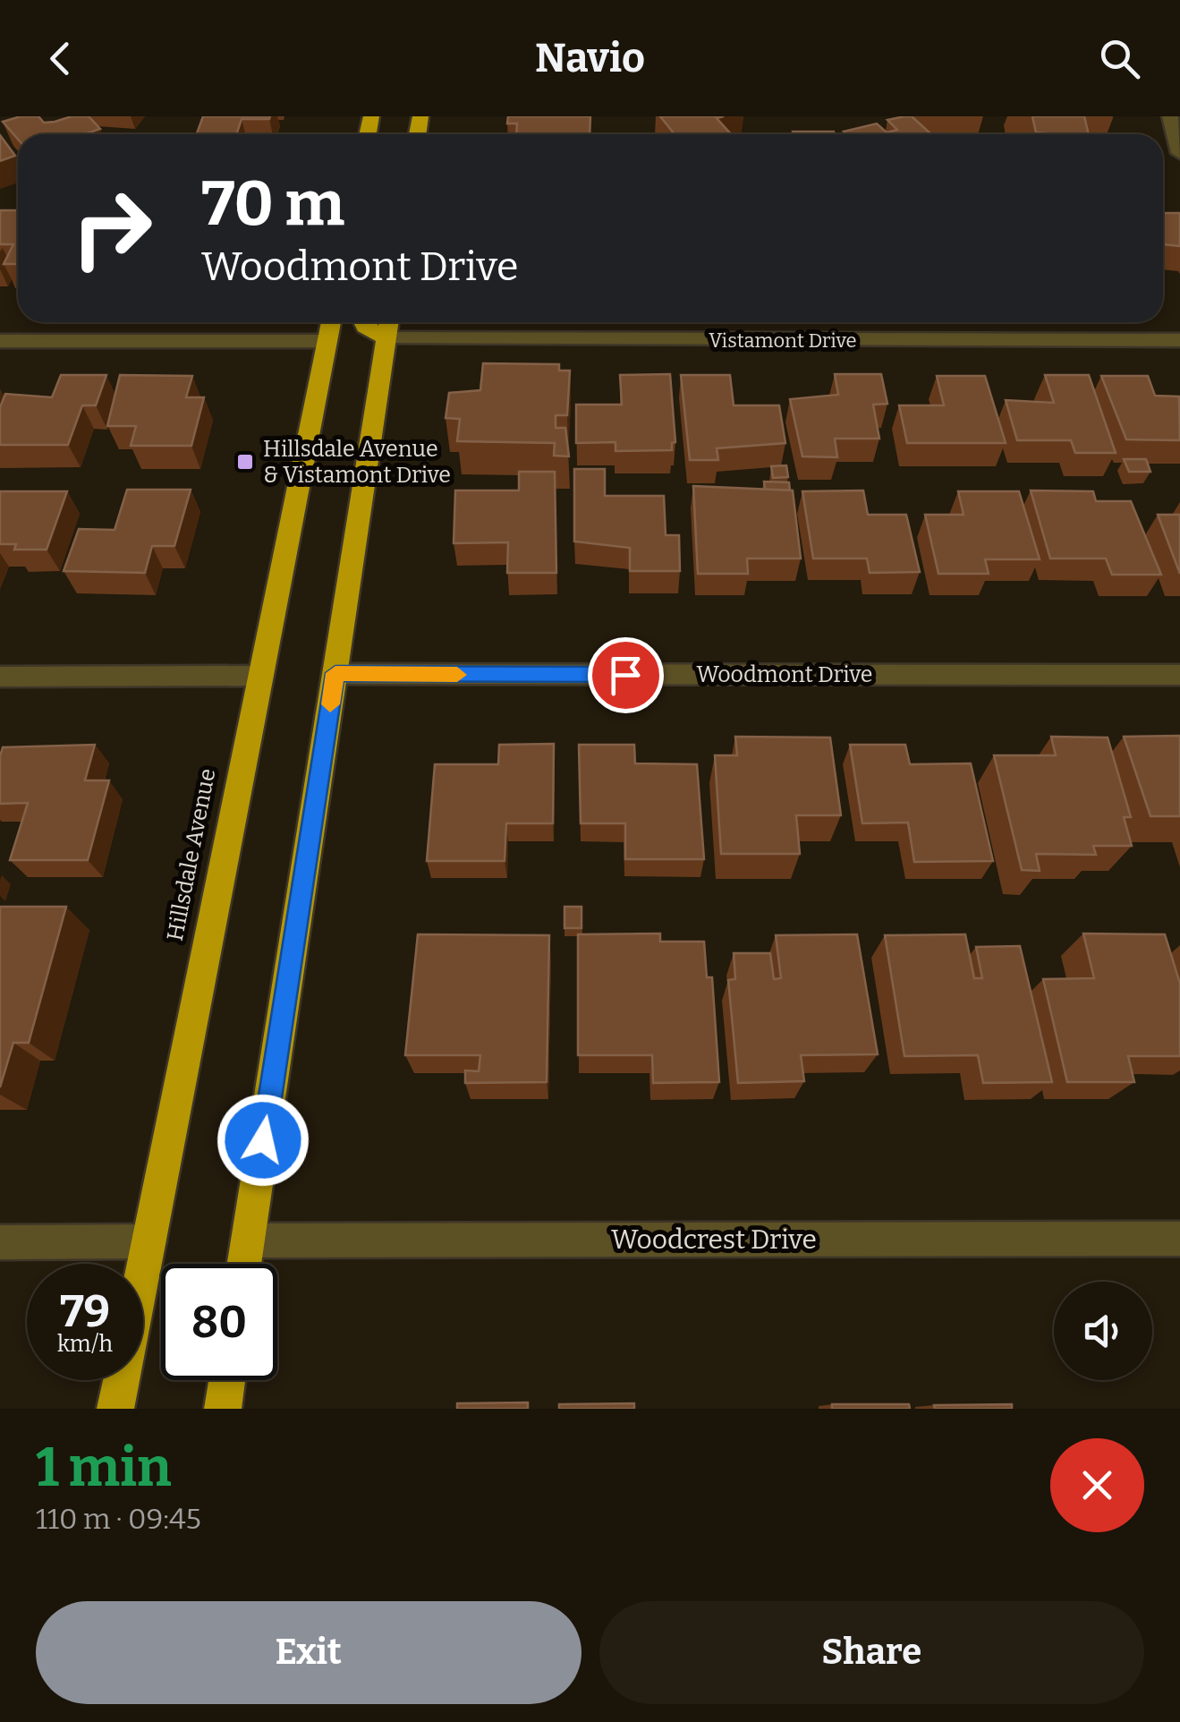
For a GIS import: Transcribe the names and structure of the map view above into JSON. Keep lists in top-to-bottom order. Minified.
{"streets":{"highway":["Hillsdale Avenue"],"street":["Vistamont Drive","Woodmont Drive","Woodcrest Drive"]},"places":{"transit":["Hillsdale Avenue & Vistamont Drive"]},"page":{"header":"Navio","turn":["70 m","Woodmont Drive"],"speed":"79 km/h","limit":"80","heading":["1 min","110 m · 09:45"],"buttons":["Exit","Share"]}}
